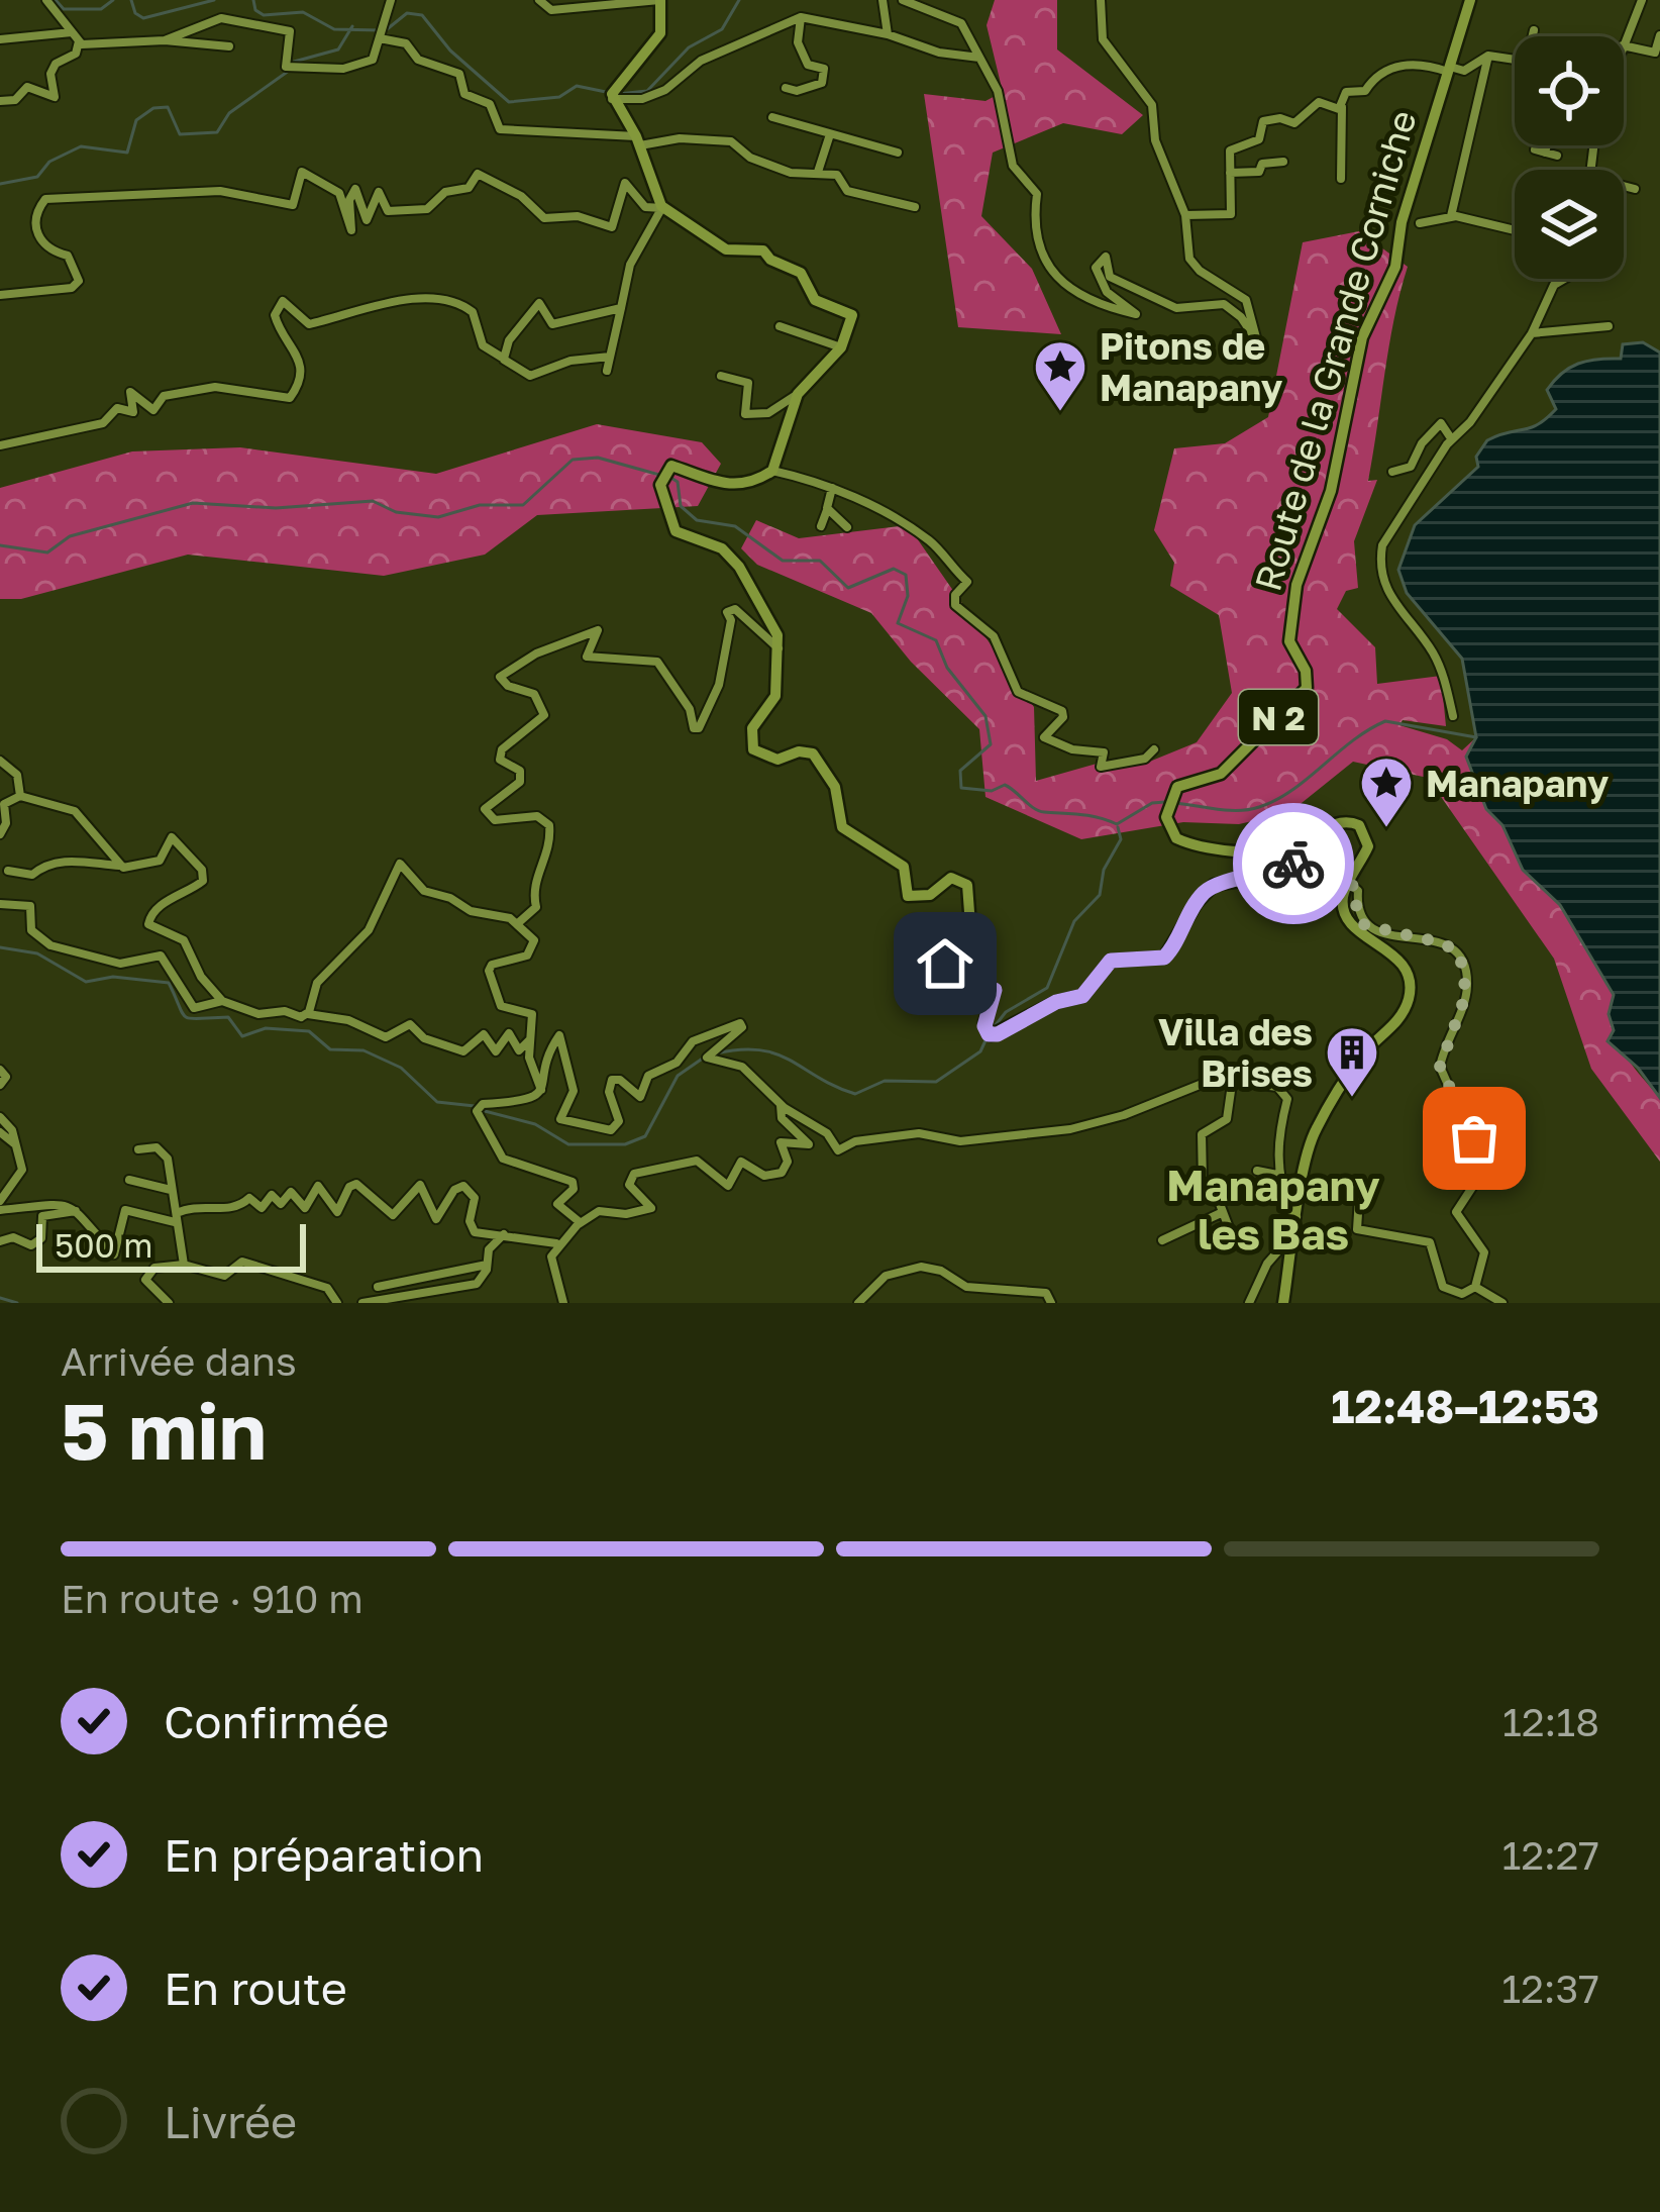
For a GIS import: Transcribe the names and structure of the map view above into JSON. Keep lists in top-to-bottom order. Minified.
{"streets":{"main road":["Route de la Grande Corniche","N 2"]},"crossings":[["Route de la Grande Corniche","N 2"]],"districts":["Manapany les Bas"],"places":{"place":["Pitons de Manapany","Manapany"],"building":["Villa des Brises"]},"scale_bar":"500 m","page":{"scale":"500 m","heading":["5 min","Arrivée dans","12:48–12:53"],"bar":"En route · 910 m","list":[["Confirmée","12:18"],["En préparation","12:27"],["En route","12:37"],"Livrée"]}}
